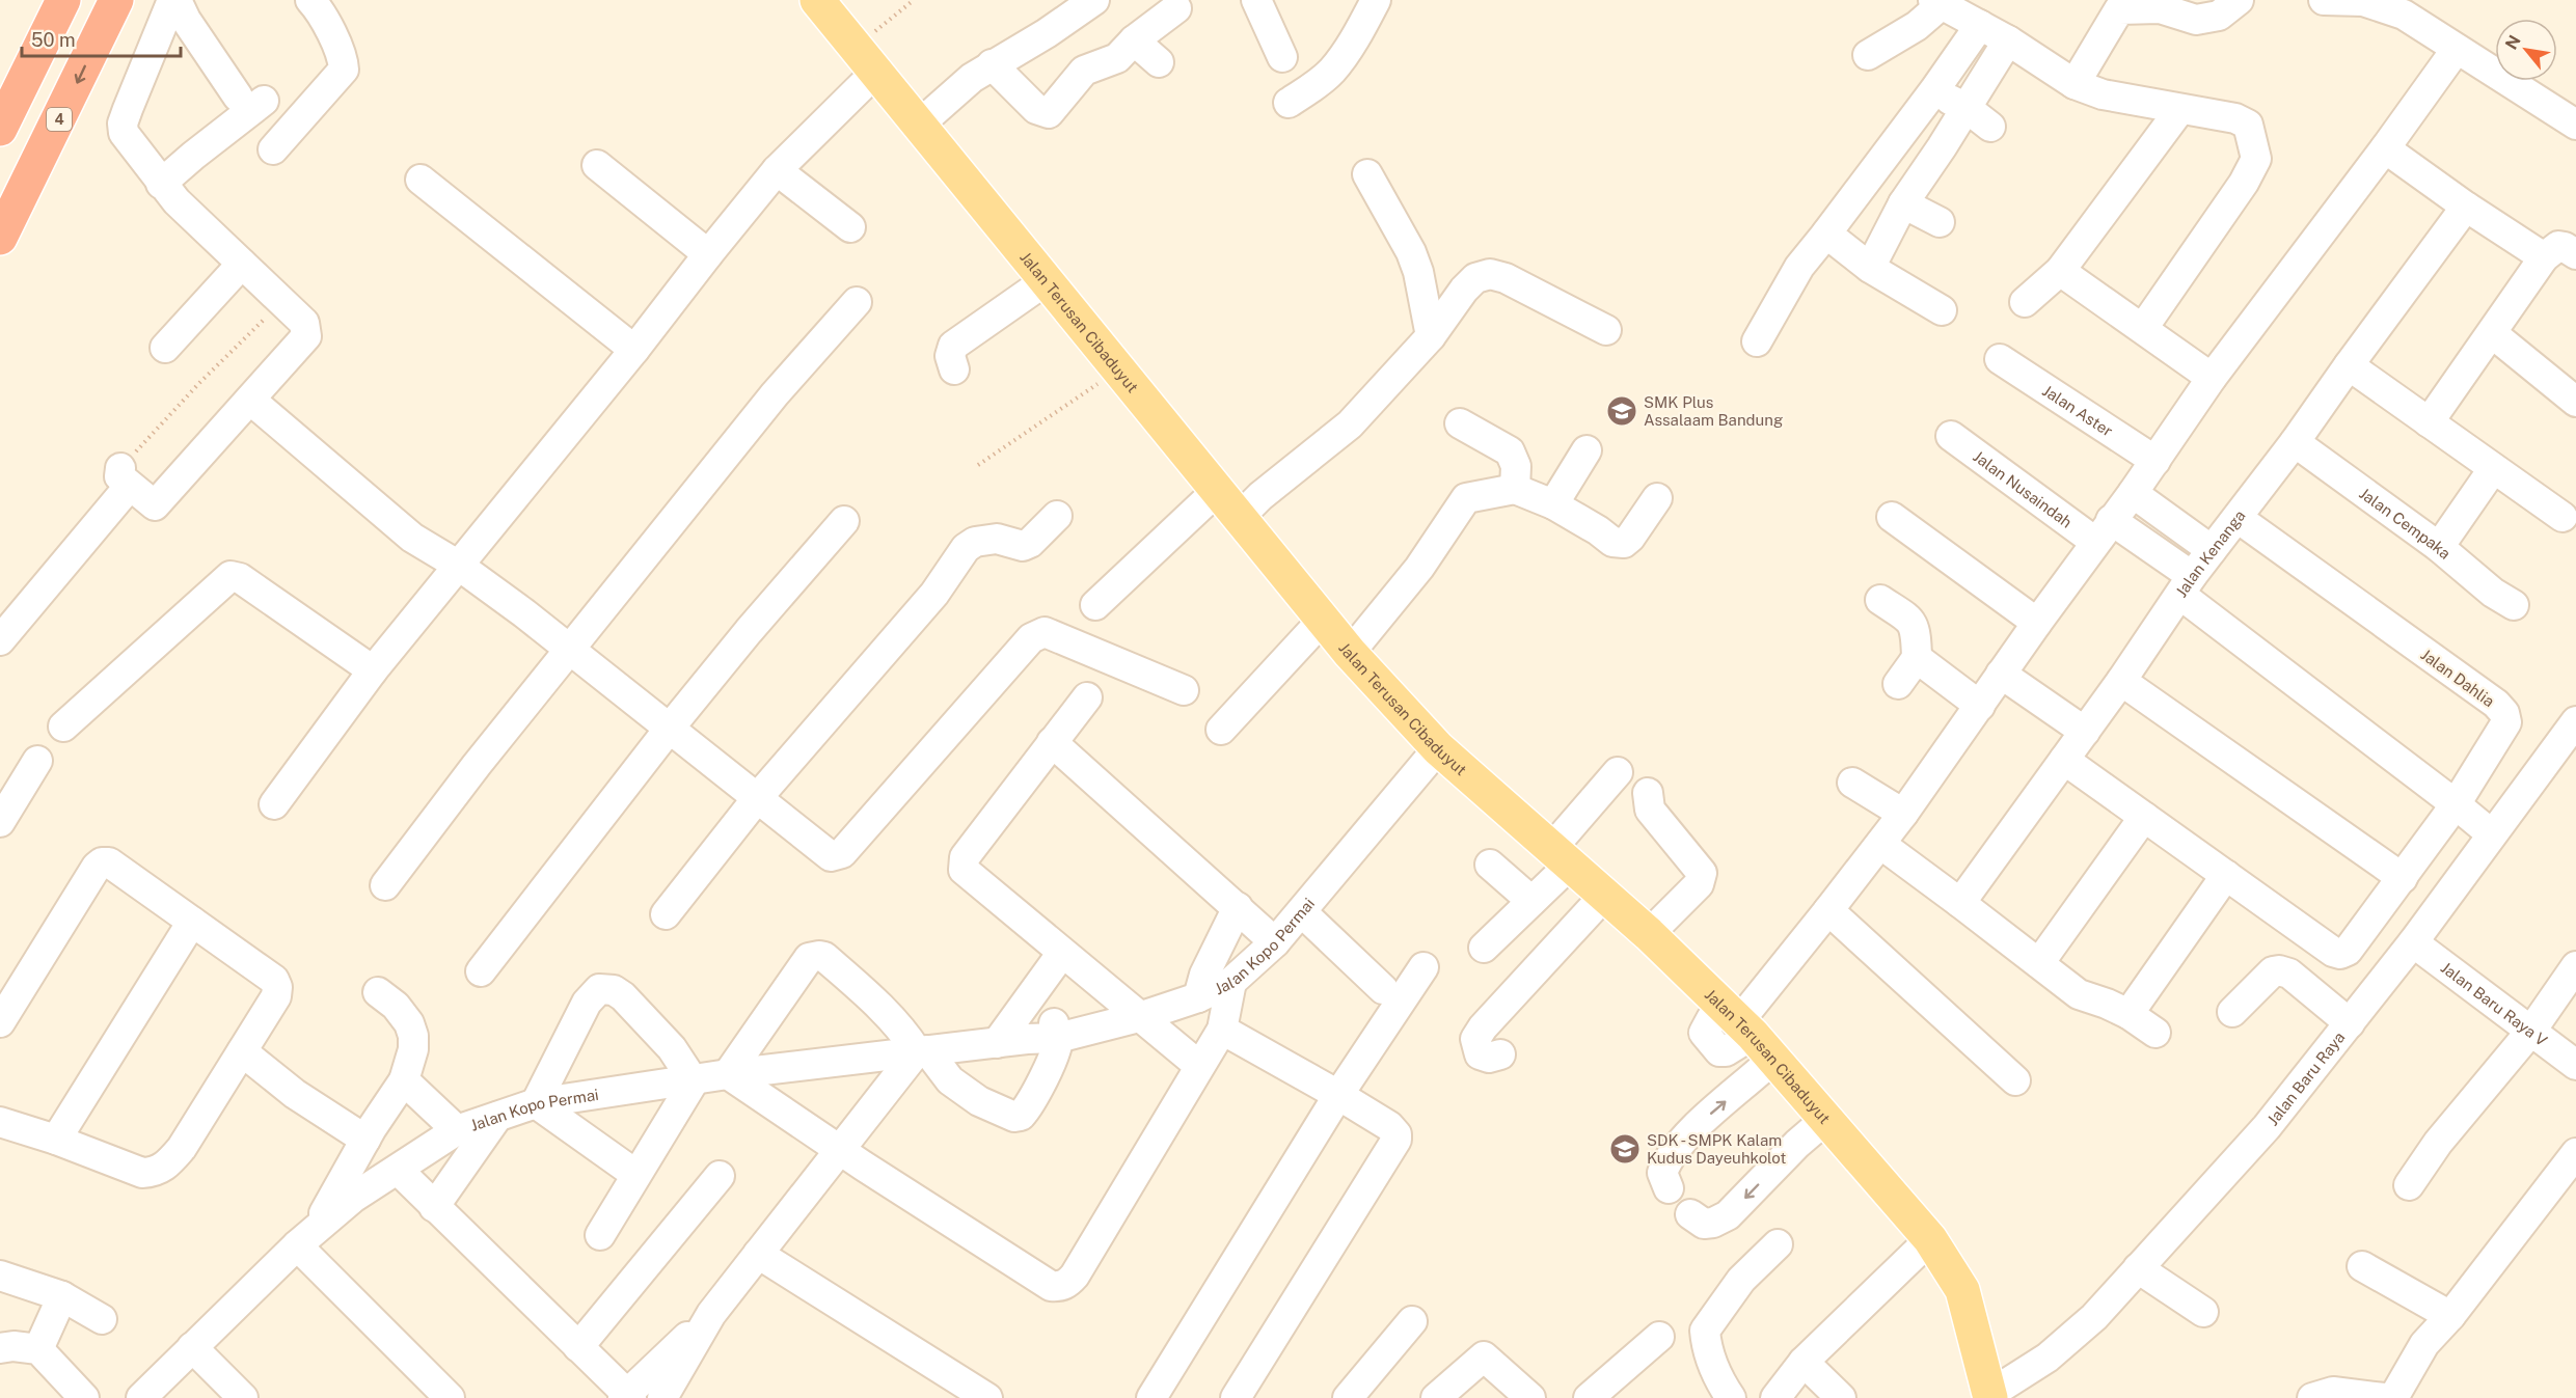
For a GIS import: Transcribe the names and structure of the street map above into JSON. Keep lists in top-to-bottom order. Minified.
{"streets":{"highway":["4"],"main road":["Jalan Terusan Cibaduyut"],"street":["Jalan Aster","Jalan Nusaindah","Jalan Cempaka","Jalan Kenanga","Jalan Dahlia","Jalan Kopo Permai","Jalan Baru Raya V","Jalan Baru Raya"]},"crossings":[["Jalan Terusan Cibaduyut","Jalan Kopo Permai"],["Jalan Terusan Cibaduyut","Jalan Baru Raya"],["Jalan Nusaindah","Jalan Kenanga"],["Jalan Nusaindah","Jalan Dahlia"],["Jalan Nusaindah","Jalan Baru Raya"],["Jalan Cempaka","Jalan Kenanga"],["Jalan Kenanga","Jalan Dahlia"],["Jalan Baru Raya V","Jalan Baru Raya"]],"places":{"school or university":["SMK Plus Assalaam Bandung","SDK - SMPK Kalam Kudus Dayeuhkolot"]},"scale_bar":"50 m","north":"top left"}
